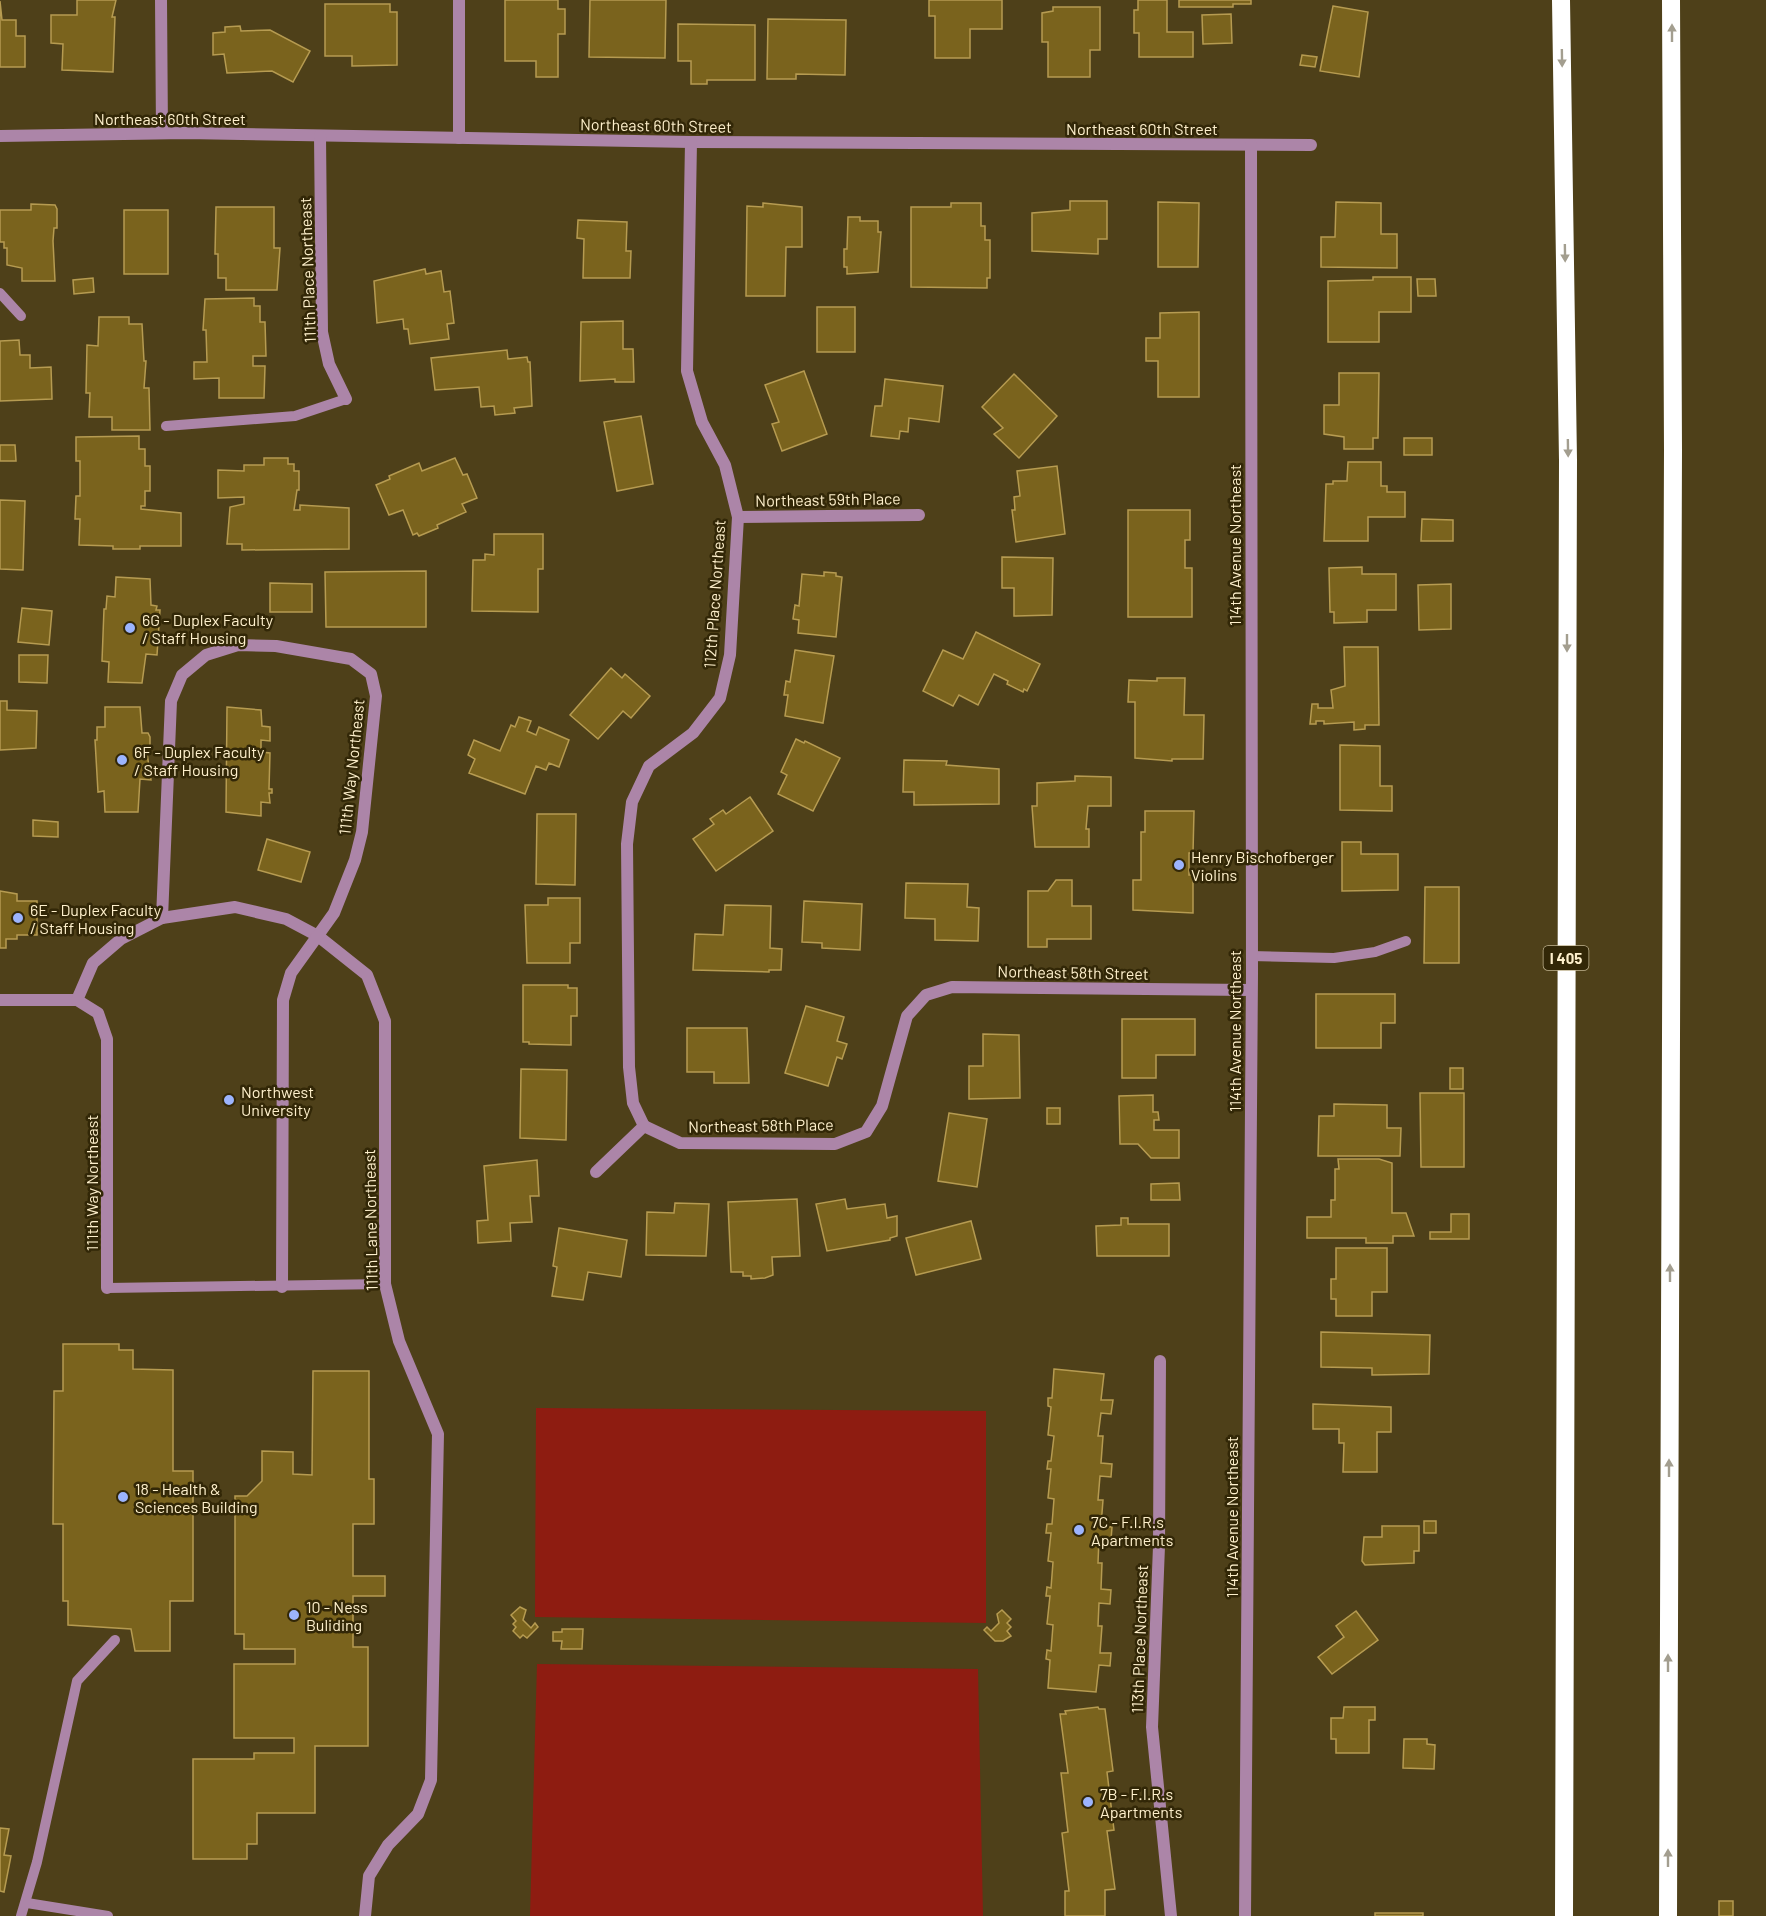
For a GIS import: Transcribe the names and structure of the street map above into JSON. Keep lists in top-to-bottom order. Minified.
{"streets":{"highway":["I 405"],"street":["Northeast 60th Street","111th Place Northeast","Northeast 59th Place","114th Avenue Northeast","112th Place Northeast","111th Way Northeast","Northeast 58th Street","Northeast 58th Place","111th Lane Northeast","113th Place Northeast"]},"crossings":[["Northeast 60th Street","111th Place Northeast"],["Northeast 60th Street","114th Avenue Northeast"],["Northeast 60th Street","112th Place Northeast"],["Northeast 59th Place","112th Place Northeast"],["114th Avenue Northeast","Northeast 58th Street"],["112th Place Northeast","Northeast 58th Place"],["111th Way Northeast","111th Lane Northeast"],["Northeast 58th Street","Northeast 58th Place"]],"places":["6G - Duplex Faculty / Staff Housing","6F - Duplex Faculty / Staff Housing","Henry Bischofberger Violins","6E - Duplex Faculty / Staff Housing","Northwest University","18 - Health & Sciences Building","7C - F.I.R.s Apartments","10 - Ness Buliding","7B - F.I.R.s Apartments"]}
